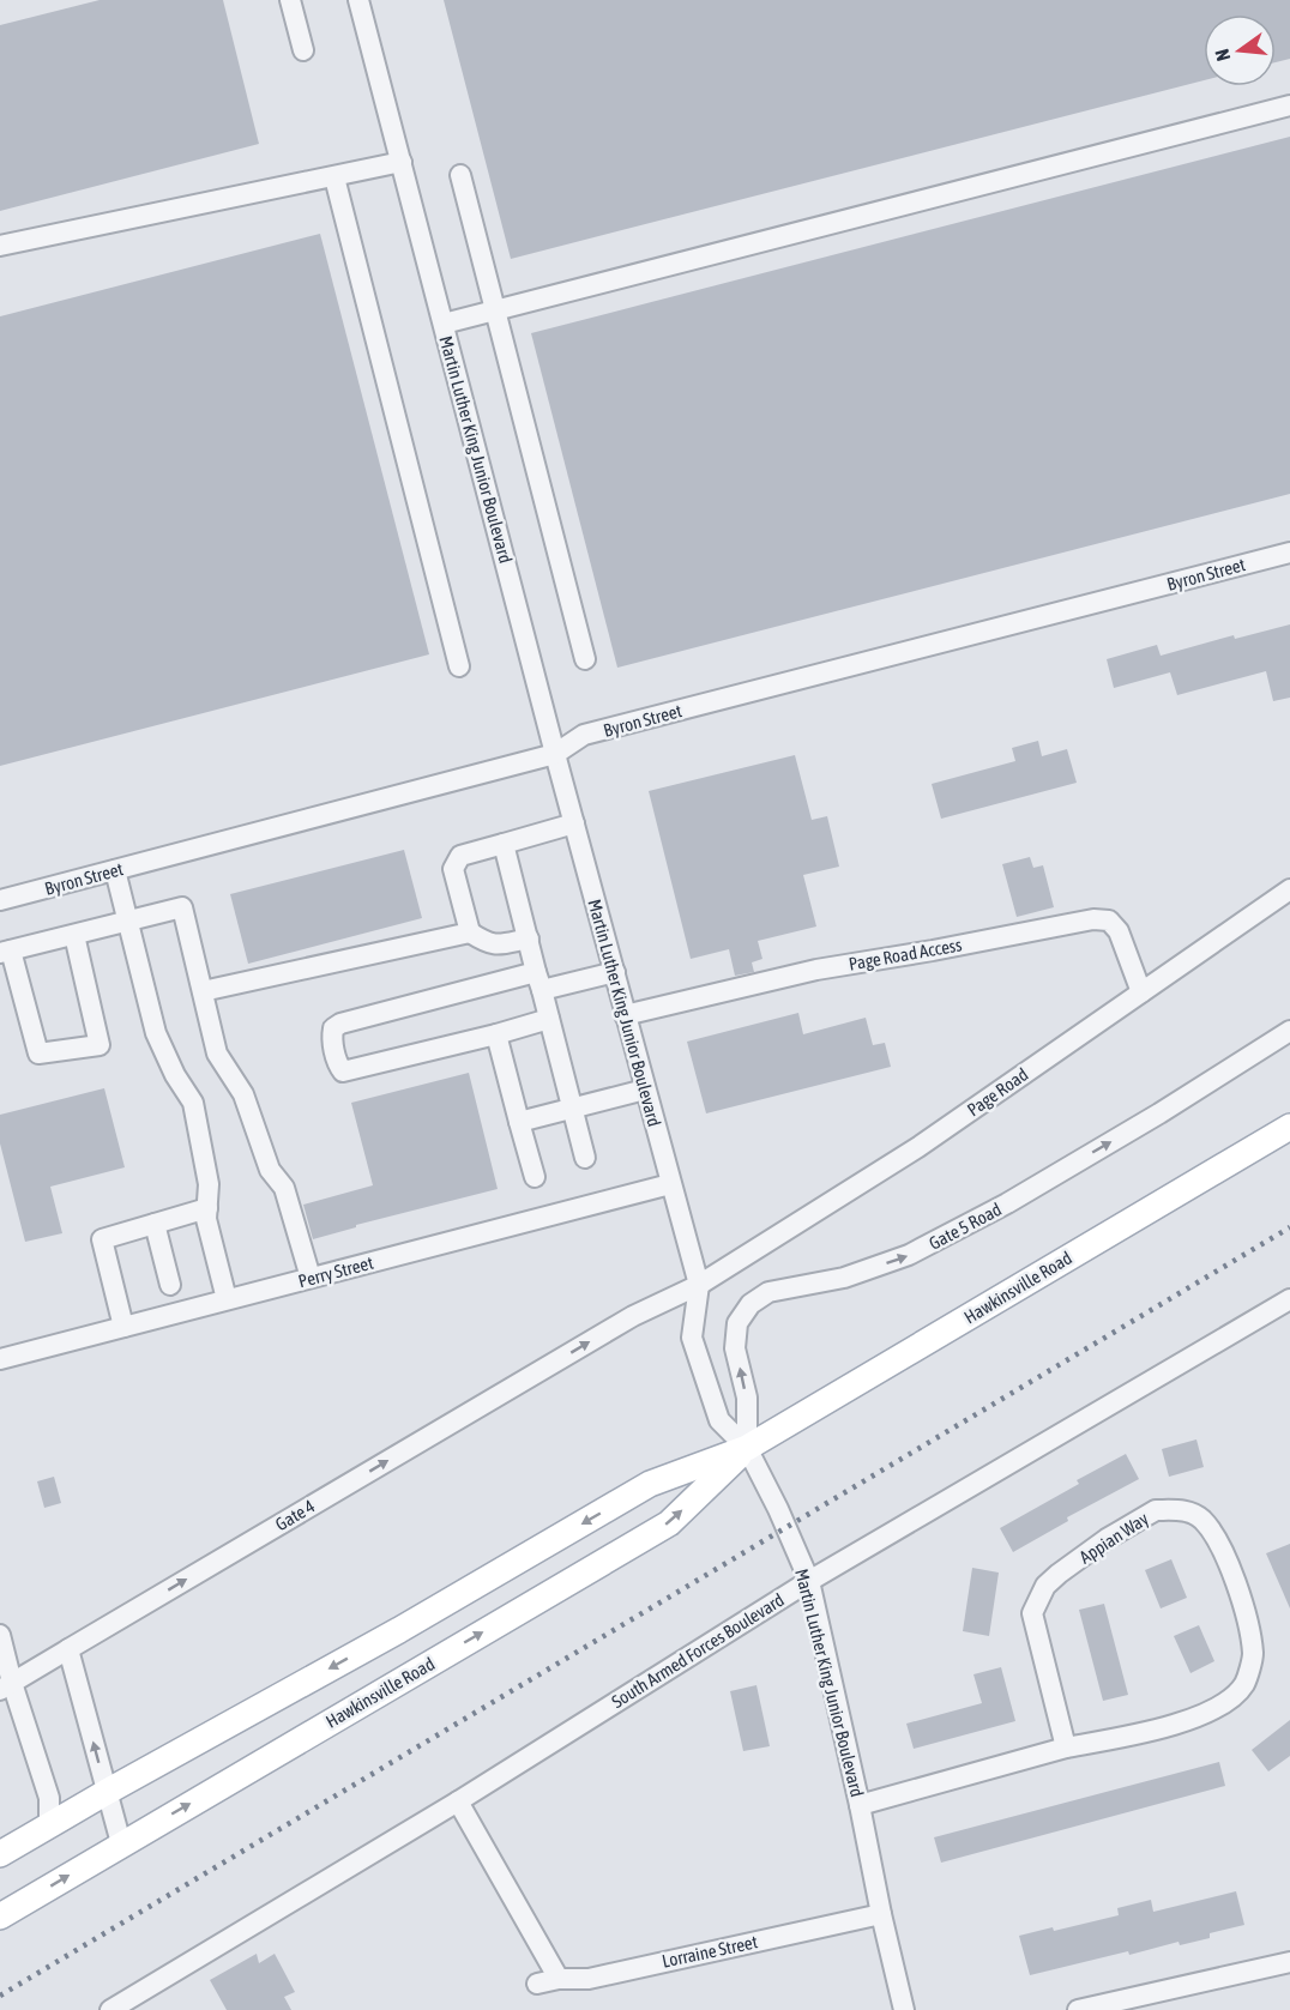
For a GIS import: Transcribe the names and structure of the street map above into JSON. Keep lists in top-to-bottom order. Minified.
{"streets":{"main road":["Hawkinsville Road"],"street":["Martin Luther King Junior Boulevard","Byron Street","Page Road Access","Page Road","Gate 5 Road","Perry Street","Gate 4","Appian Way","South Armed Forces Boulevard","Lorraine Street"]},"crossings":[["Martin Luther King Junior Boulevard","Byron Street"],["Martin Luther King Junior Boulevard","Page Road Access"],["Martin Luther King Junior Boulevard","Page Road"],["Martin Luther King Junior Boulevard","Gate 5 Road"],["Martin Luther King Junior Boulevard","Perry Street"],["Martin Luther King Junior Boulevard","Hawkinsville Road"],["Martin Luther King Junior Boulevard","Gate 4"],["Martin Luther King Junior Boulevard","Appian Way"],["Martin Luther King Junior Boulevard","South Armed Forces Boulevard"],["Martin Luther King Junior Boulevard","Lorraine Street"],["Page Road Access","Page Road"],["Page Road","Gate 4"],["Gate 5 Road","Hawkinsville Road"]],"one_way":["Gate 5 Road","Gate 4"],"north":"left"}
